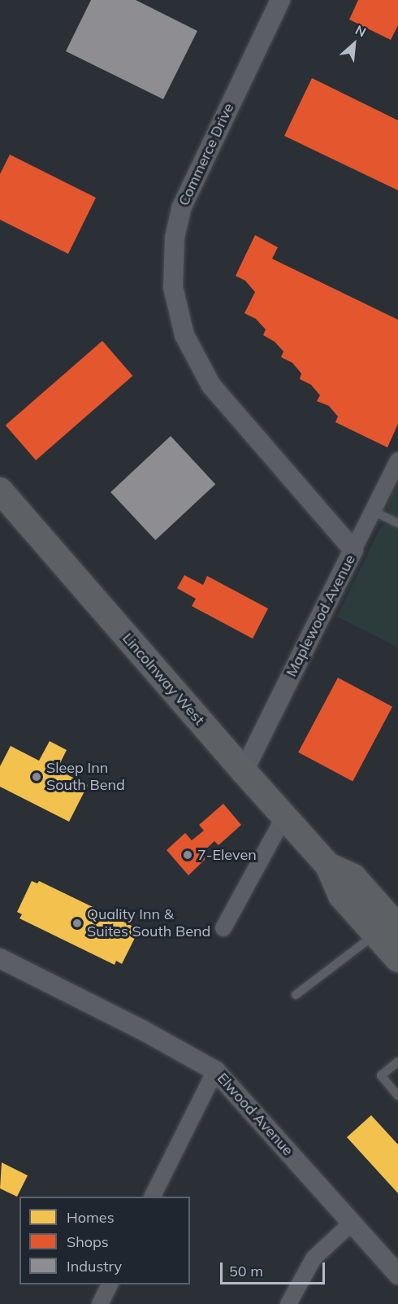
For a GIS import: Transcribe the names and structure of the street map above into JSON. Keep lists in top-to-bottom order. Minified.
{"streets":{"main road":["Lincolnway West"],"street":["Commerce Drive","Maplewood Avenue","Elwood Avenue"]},"crossings":[["Commerce Drive","Maplewood Avenue"],["Maplewood Avenue","Lincolnway West"]],"places":["Sleep Inn South Bend","7-Eleven","Quality Inn & Suites South Bend"],"legend":["Homes","Shops","Industry"],"scale_bar":"50 m","north":"top right"}
